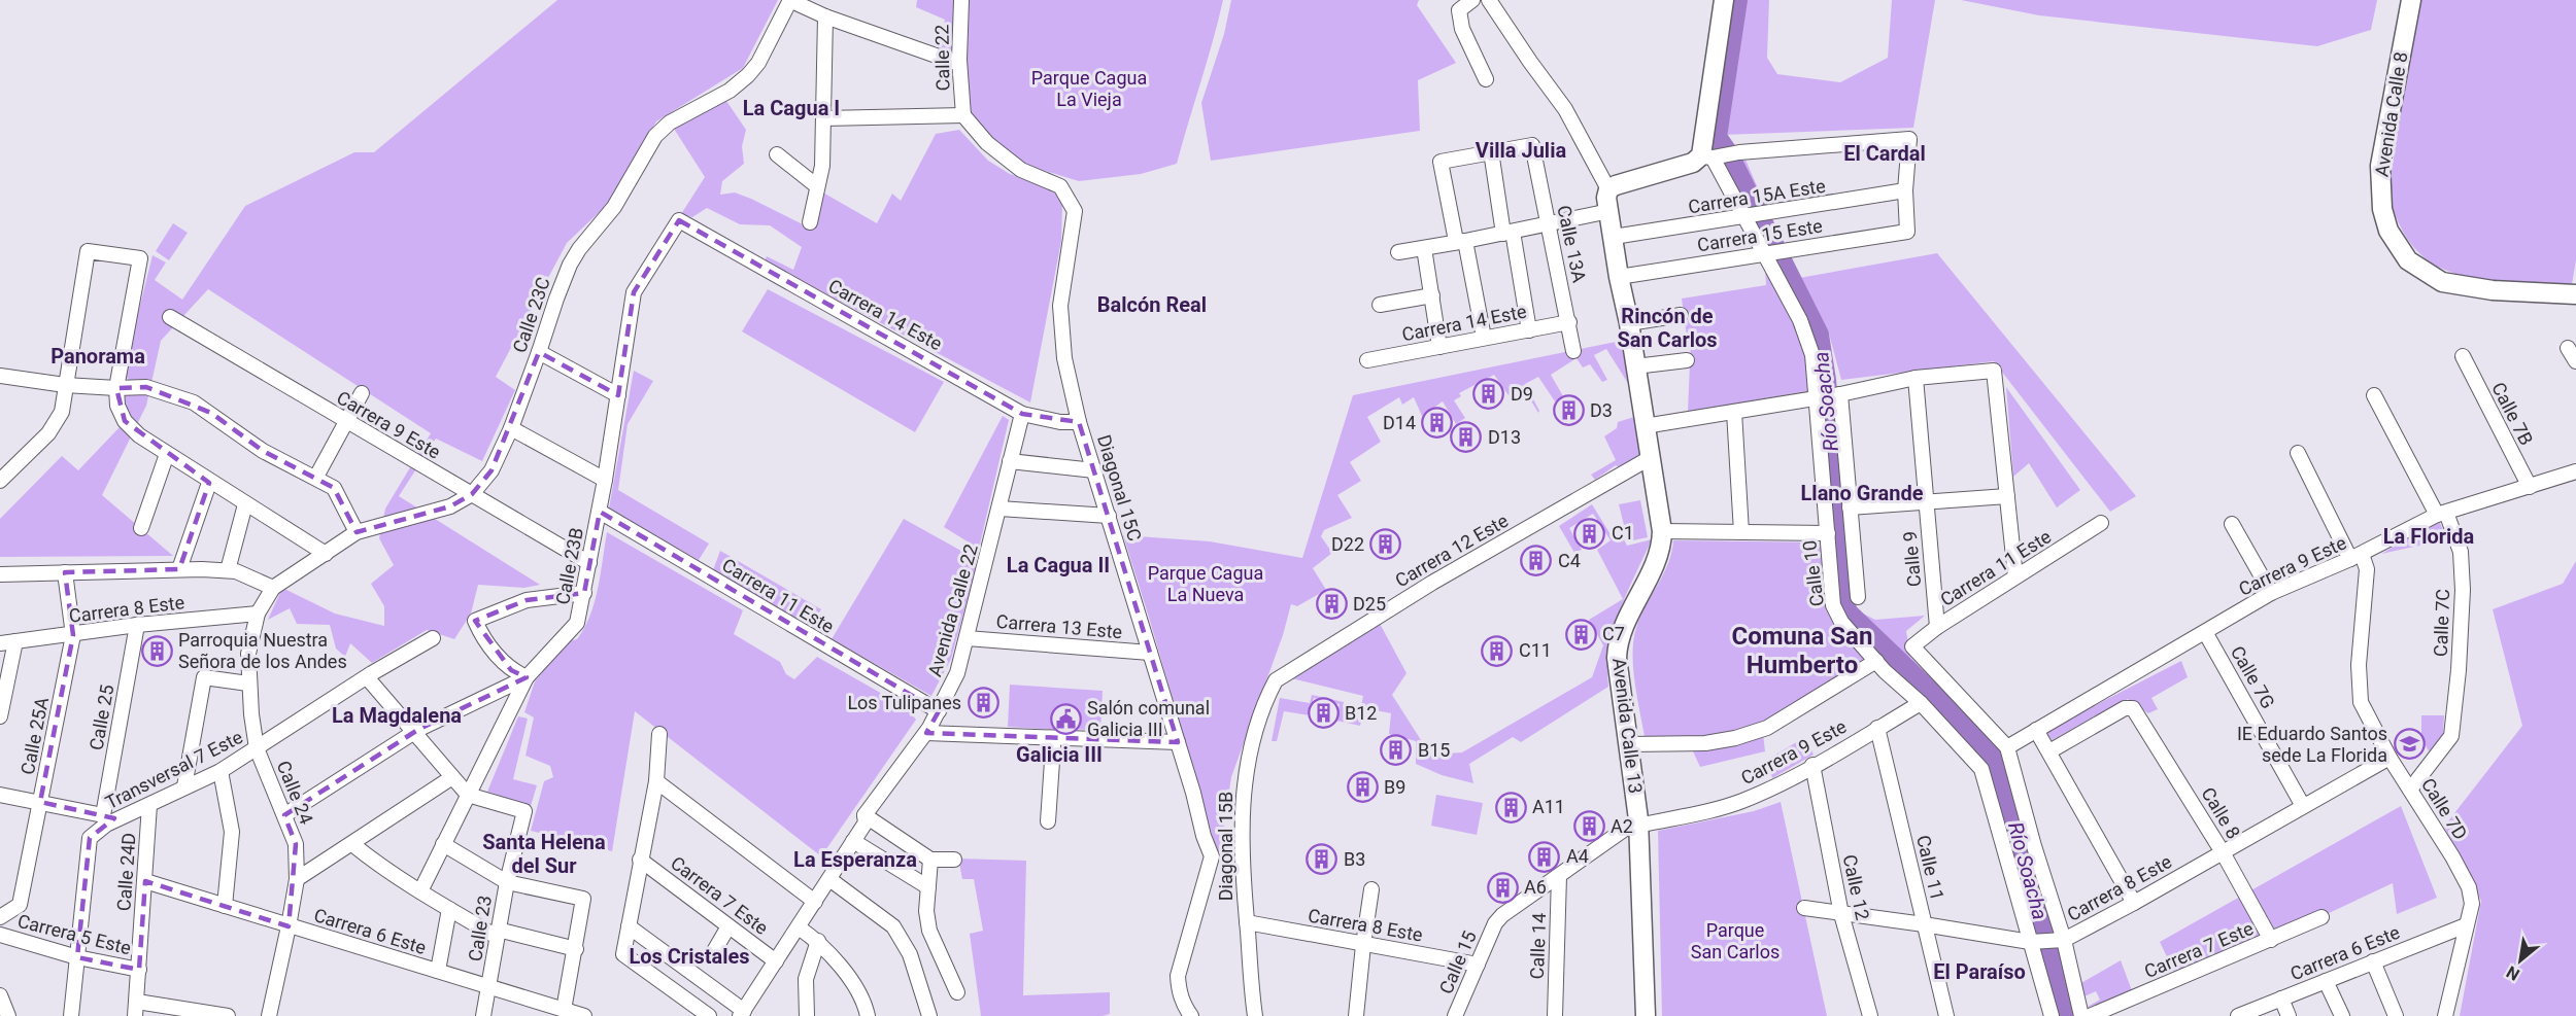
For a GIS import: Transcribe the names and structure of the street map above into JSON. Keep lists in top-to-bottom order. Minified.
{"streets":{"main road":["Avenida Calle 8","Avenida Calle 13"],"street":["Calle 22","Carrera 15A Este","Carrera 15 Este","Calle 13A","Calle 23C","Carrera 14 Este","Calle 7B","Carrera 9 Este","Diagonal 15C","Carrera 12 Este","Calle 9","Calle 23B","Carrera 11 Este","Calle 10","Carrera 8 Este","Avenida Calle 22","Calle 7C","Carrera 13 Este","Calle 7G","Calle 25","Calle 25A","Transversal 7 Este","Calle 24","Calle 7D","Calle 8","Diagonal 15B","Calle 11","Calle 24D","Calle 12","Carrera 7 Este","Calle 23","Carrera 6 Este","Carrera 5 Este","Calle 14","Calle 15"]},"crossings":[["Calle 22","Diagonal 15C"],["Carrera 15A Este","Carrera 15 Este"],["Carrera 15A Este","Calle 10"],["Carrera 15A Este","Avenida Calle 13"],["Carrera 15 Este","Calle 10"],["Carrera 15 Este","Avenida Calle 13"],["Calle 13A","Carrera 14 Este"],["Calle 23C","Carrera 9 Este"],["Calle 23C","Calle 24"],["Carrera 14 Este","Diagonal 15C"],["Carrera 14 Este","Calle 23B"],["Carrera 14 Este","Avenida Calle 22"],["Calle 7B","Carrera 9 Este"],["Carrera 9 Este","Calle 23B"],["Carrera 9 Este","Carrera 11 Este"],["Carrera 9 Este","Calle 10"],["Carrera 9 Este","Calle 7C"],["Carrera 9 Este","Calle 7G"],["Carrera 9 Este","Avenida Calle 13"],["Carrera 9 Este","Calle 7D"],["Carrera 9 Este","Calle 11"],["Carrera 9 Este","Calle 12"],["Diagonal 15C","Carrera 13 Este"],["Carrera 12 Este","Avenida Calle 13"],["Carrera 12 Este","Diagonal 15B"],["Calle 9","Carrera 11 Este"],["Calle 23B","Carrera 11 Este"],["Calle 23B","Calle 23"],["Carrera 11 Este","Avenida Calle 22"],["Calle 10","Carrera 8 Este"],["Carrera 8 Este","Calle 7G"],["Carrera 8 Este","Calle 25"],["Carrera 8 Este","Calle 25A"],["Carrera 8 Este","Calle 24"],["Carrera 8 Este","Calle 7D"],["Carrera 8 Este","Calle 8"],["Carrera 8 Este","Diagonal 15B"],["Carrera 8 Este","Calle 11"],["Carrera 8 Este","Calle 12"],["Carrera 8 Este","Calle 15"],["Avenida Calle 22","Carrera 13 Este"],["Avenida Calle 22","Carrera 7 Este"],["Calle 7C","Calle 7D"],["Calle 25","Transversal 7 Este"],["Transversal 7 Este","Calle 24"],["Transversal 7 Este","Calle 24D"],["Transversal 7 Este","Carrera 5 Este"],["Calle 24","Carrera 6 Este"],["Calle 7D","Carrera 6 Este"],["Calle 8","Carrera 7 Este"],["Calle 24D","Carrera 6 Este"],["Calle 24D","Carrera 5 Este"],["Calle 23","Carrera 6 Este"],["Calle 14","Calle 15"]],"districts":["La Cagua I","Villa Julia","El Cardal","Balcón Real","Rincón de San Carlos","Panorama","Llano Grande","La Florida","La Cagua II","Comuna San Humberto","La Magdalena","Galicia III","Santa Helena del Sur","La Esperanza","Los Cristales","El Paraíso"],"water":["Río Soacha"],"parks":["Parque Cagua La Vieja","Parque Cagua La Nueva","Parque San Carlos"],"places":{"building":["D9","D3","D14","D13","C1","D22","C4","D25","C7","Parroquia Nuestra Señora de los Andes","C11","Los Tulipanes","B12","B15","B9","A11","A2","A4","B3","A6"],"public building":["Salón comunal Galicia III"],"school or university":["IE Eduardo Santos sede La Florida"]},"north":"bottom left"}
